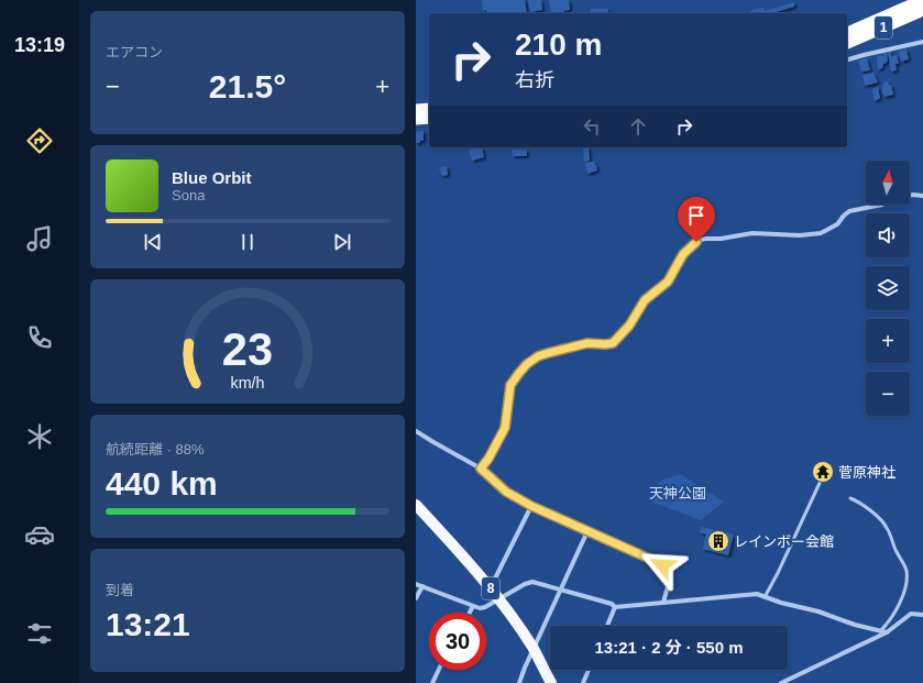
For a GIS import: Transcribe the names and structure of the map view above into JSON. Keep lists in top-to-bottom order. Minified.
{"streets":{"highway":["1"],"main road":["8"]},"parks":["天神公園"],"places":{"temple":["菅原神社"],"building":["レインボー会館"]},"north":"top","page":{"tabs":"13:19","tile":["エアコン",["航続距離 · 88%","440 km"],["到着","13:21"]],"turn":["210 m","右折"],"heat":["−","21.5°","+"],"song":["Blue Orbit","Sona"],"map_buttons":["+","−"],"limit":"30","trip":"13:21 · 2 分 · 550 m","gauge":["23","km/h"]}}
